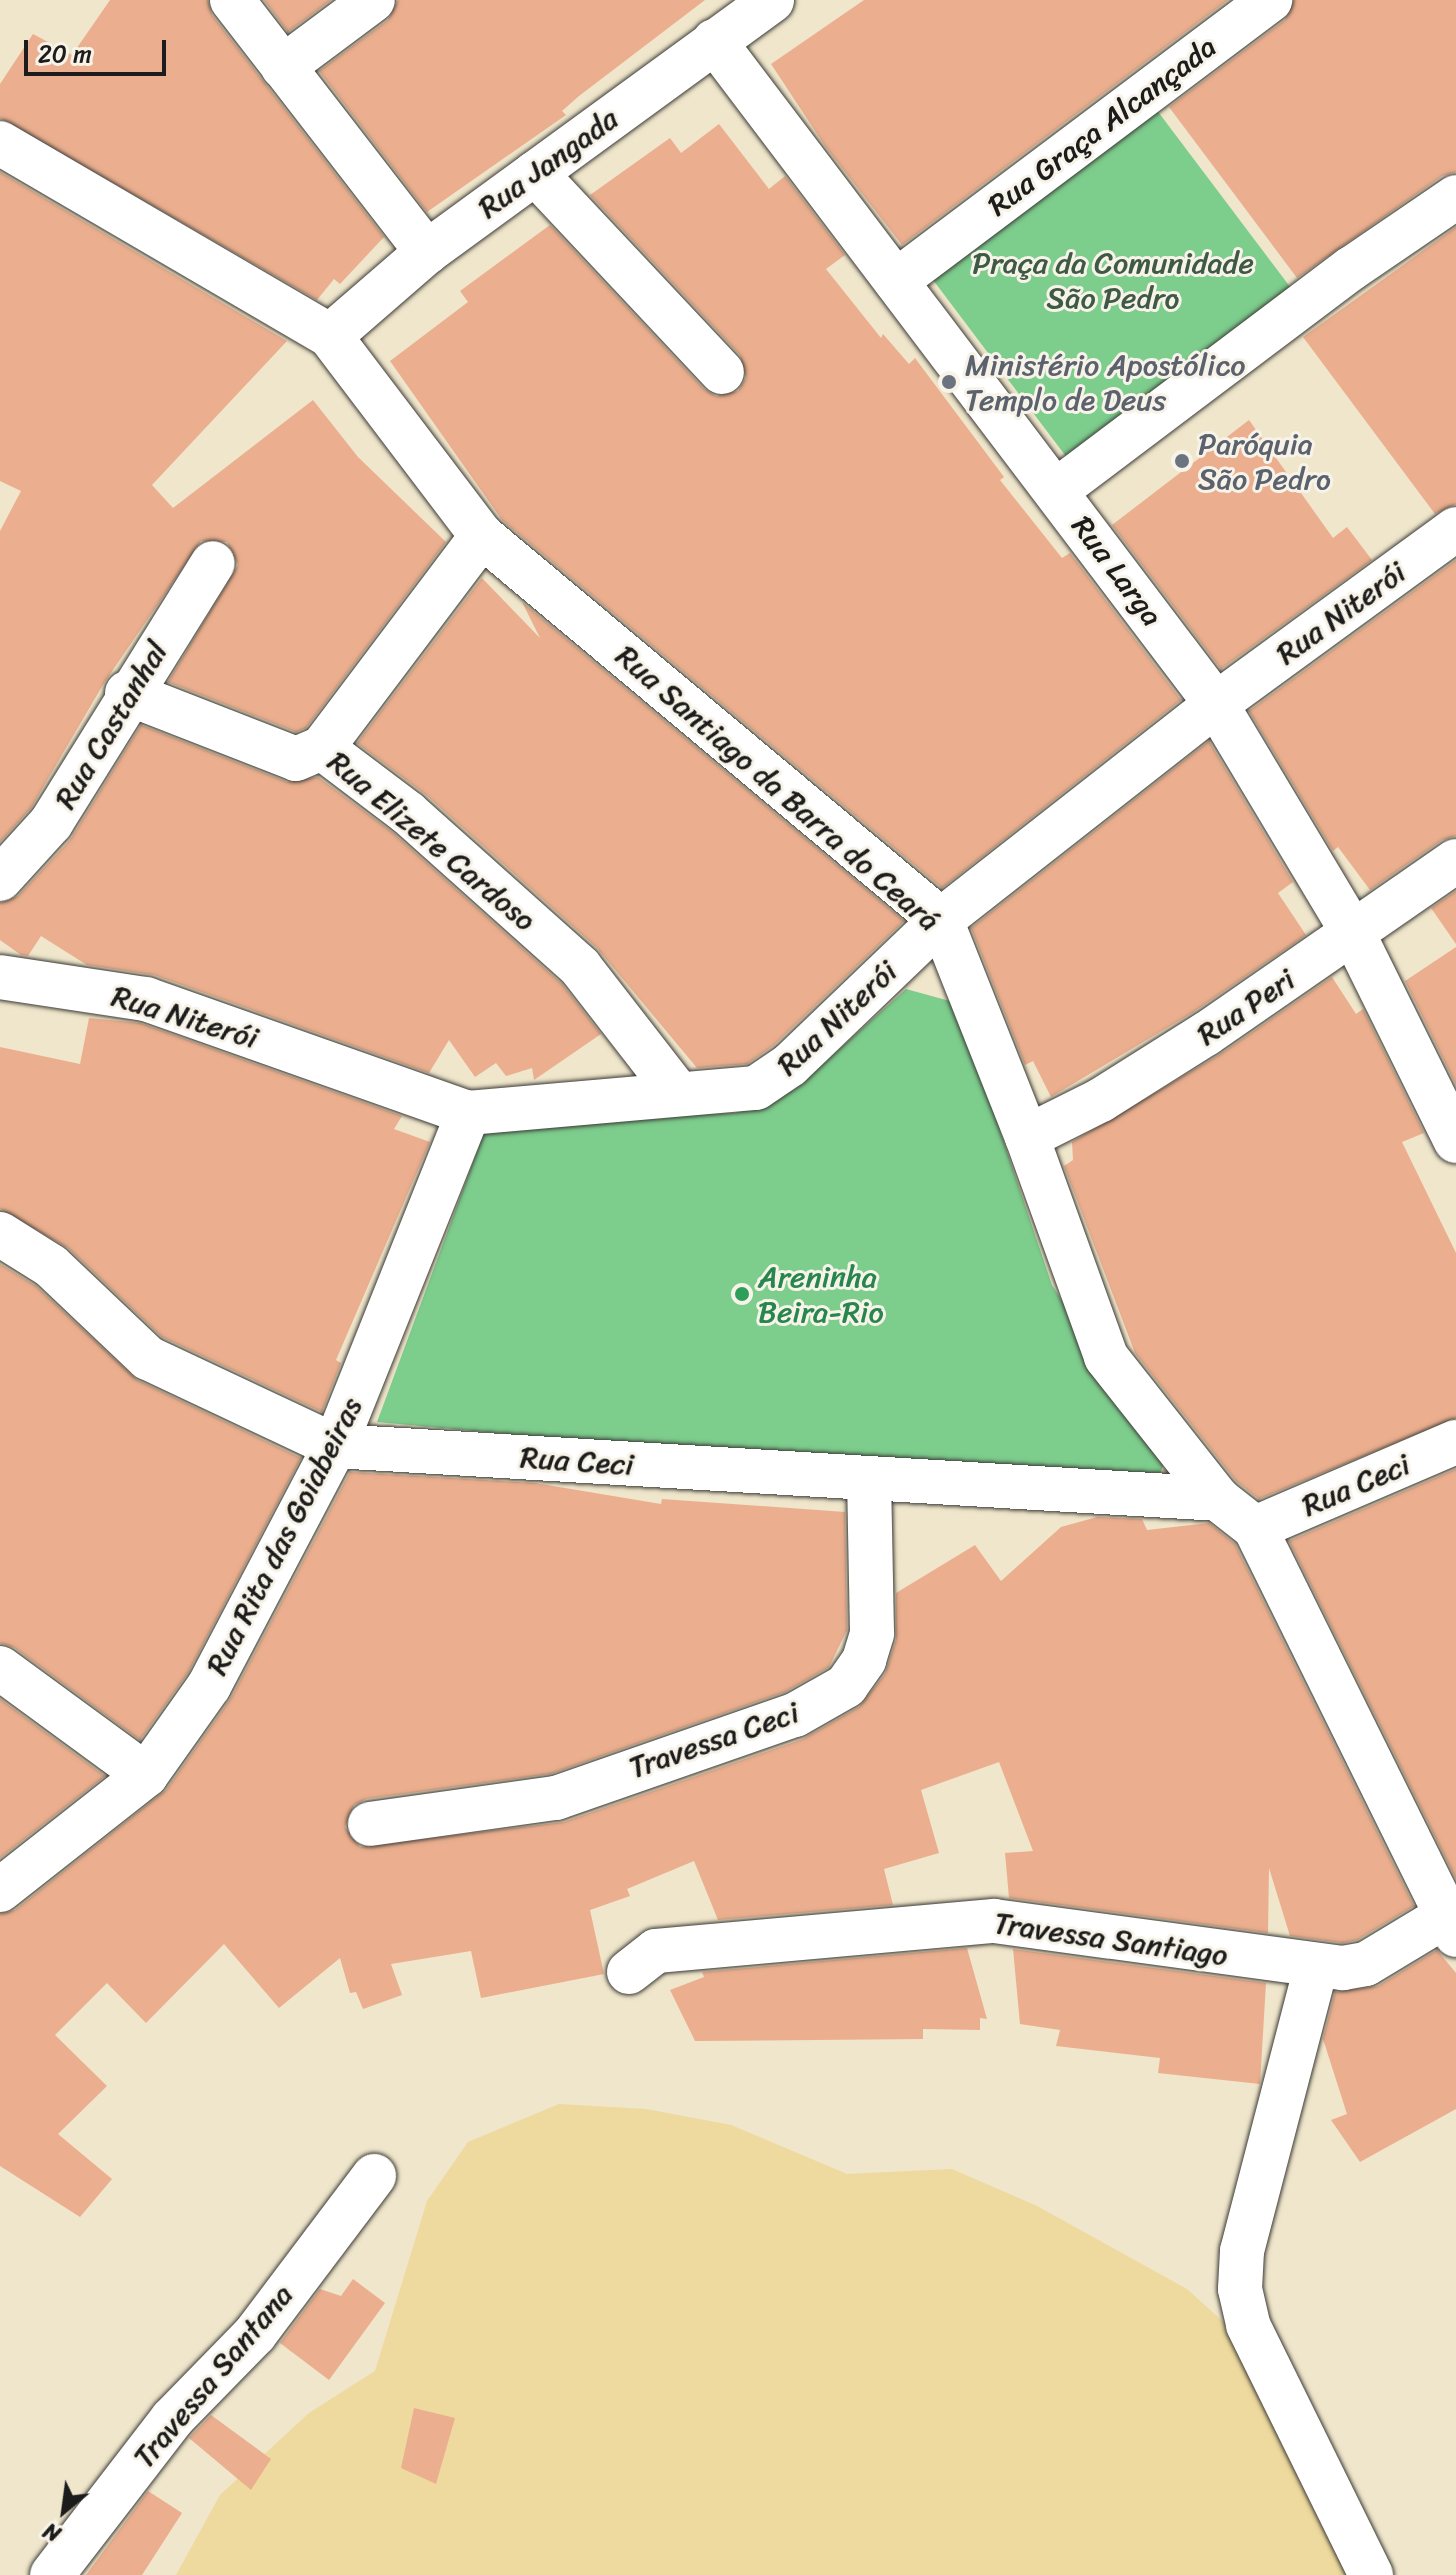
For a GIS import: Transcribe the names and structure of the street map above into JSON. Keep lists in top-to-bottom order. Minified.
{"streets":{"street":["Rua Graça Alcançada","Rua Jangada","Rua Larga","Rua Niterói","Rua Castanhal","Rua Santiago da Barra do Ceará","Rua Elizete Cardoso","Rua Peri","Rua Ceci","Rua Rita das Goiabeiras","Travessa Ceci","Travessa Santiago","Travessa Santana"]},"crossings":[["Rua Graça Alcançada","Rua Larga"],["Rua Jangada","Rua Larga"],["Rua Jangada","Rua Santiago da Barra do Ceará"],["Rua Larga","Rua Niterói"],["Rua Larga","Rua Peri"],["Rua Niterói","Rua Santiago da Barra do Ceará"],["Rua Niterói","Rua Elizete Cardoso"],["Rua Niterói","Rua Rita das Goiabeiras"],["Rua Castanhal","Rua Elizete Cardoso"],["Rua Santiago da Barra do Ceará","Rua Peri"],["Rua Santiago da Barra do Ceará","Rua Ceci"],["Rua Santiago da Barra do Ceará","Travessa Santiago"],["Rua Ceci","Rua Rita das Goiabeiras"],["Rua Ceci","Travessa Ceci"]],"parks":["Praça da Comunidade São Pedro"],"places":["Ministério Apostólico Templo de Deus","Paróquia São Pedro","Areninha Beira-Rio"],"scale_bar":"20 m","north":"bottom left"}
